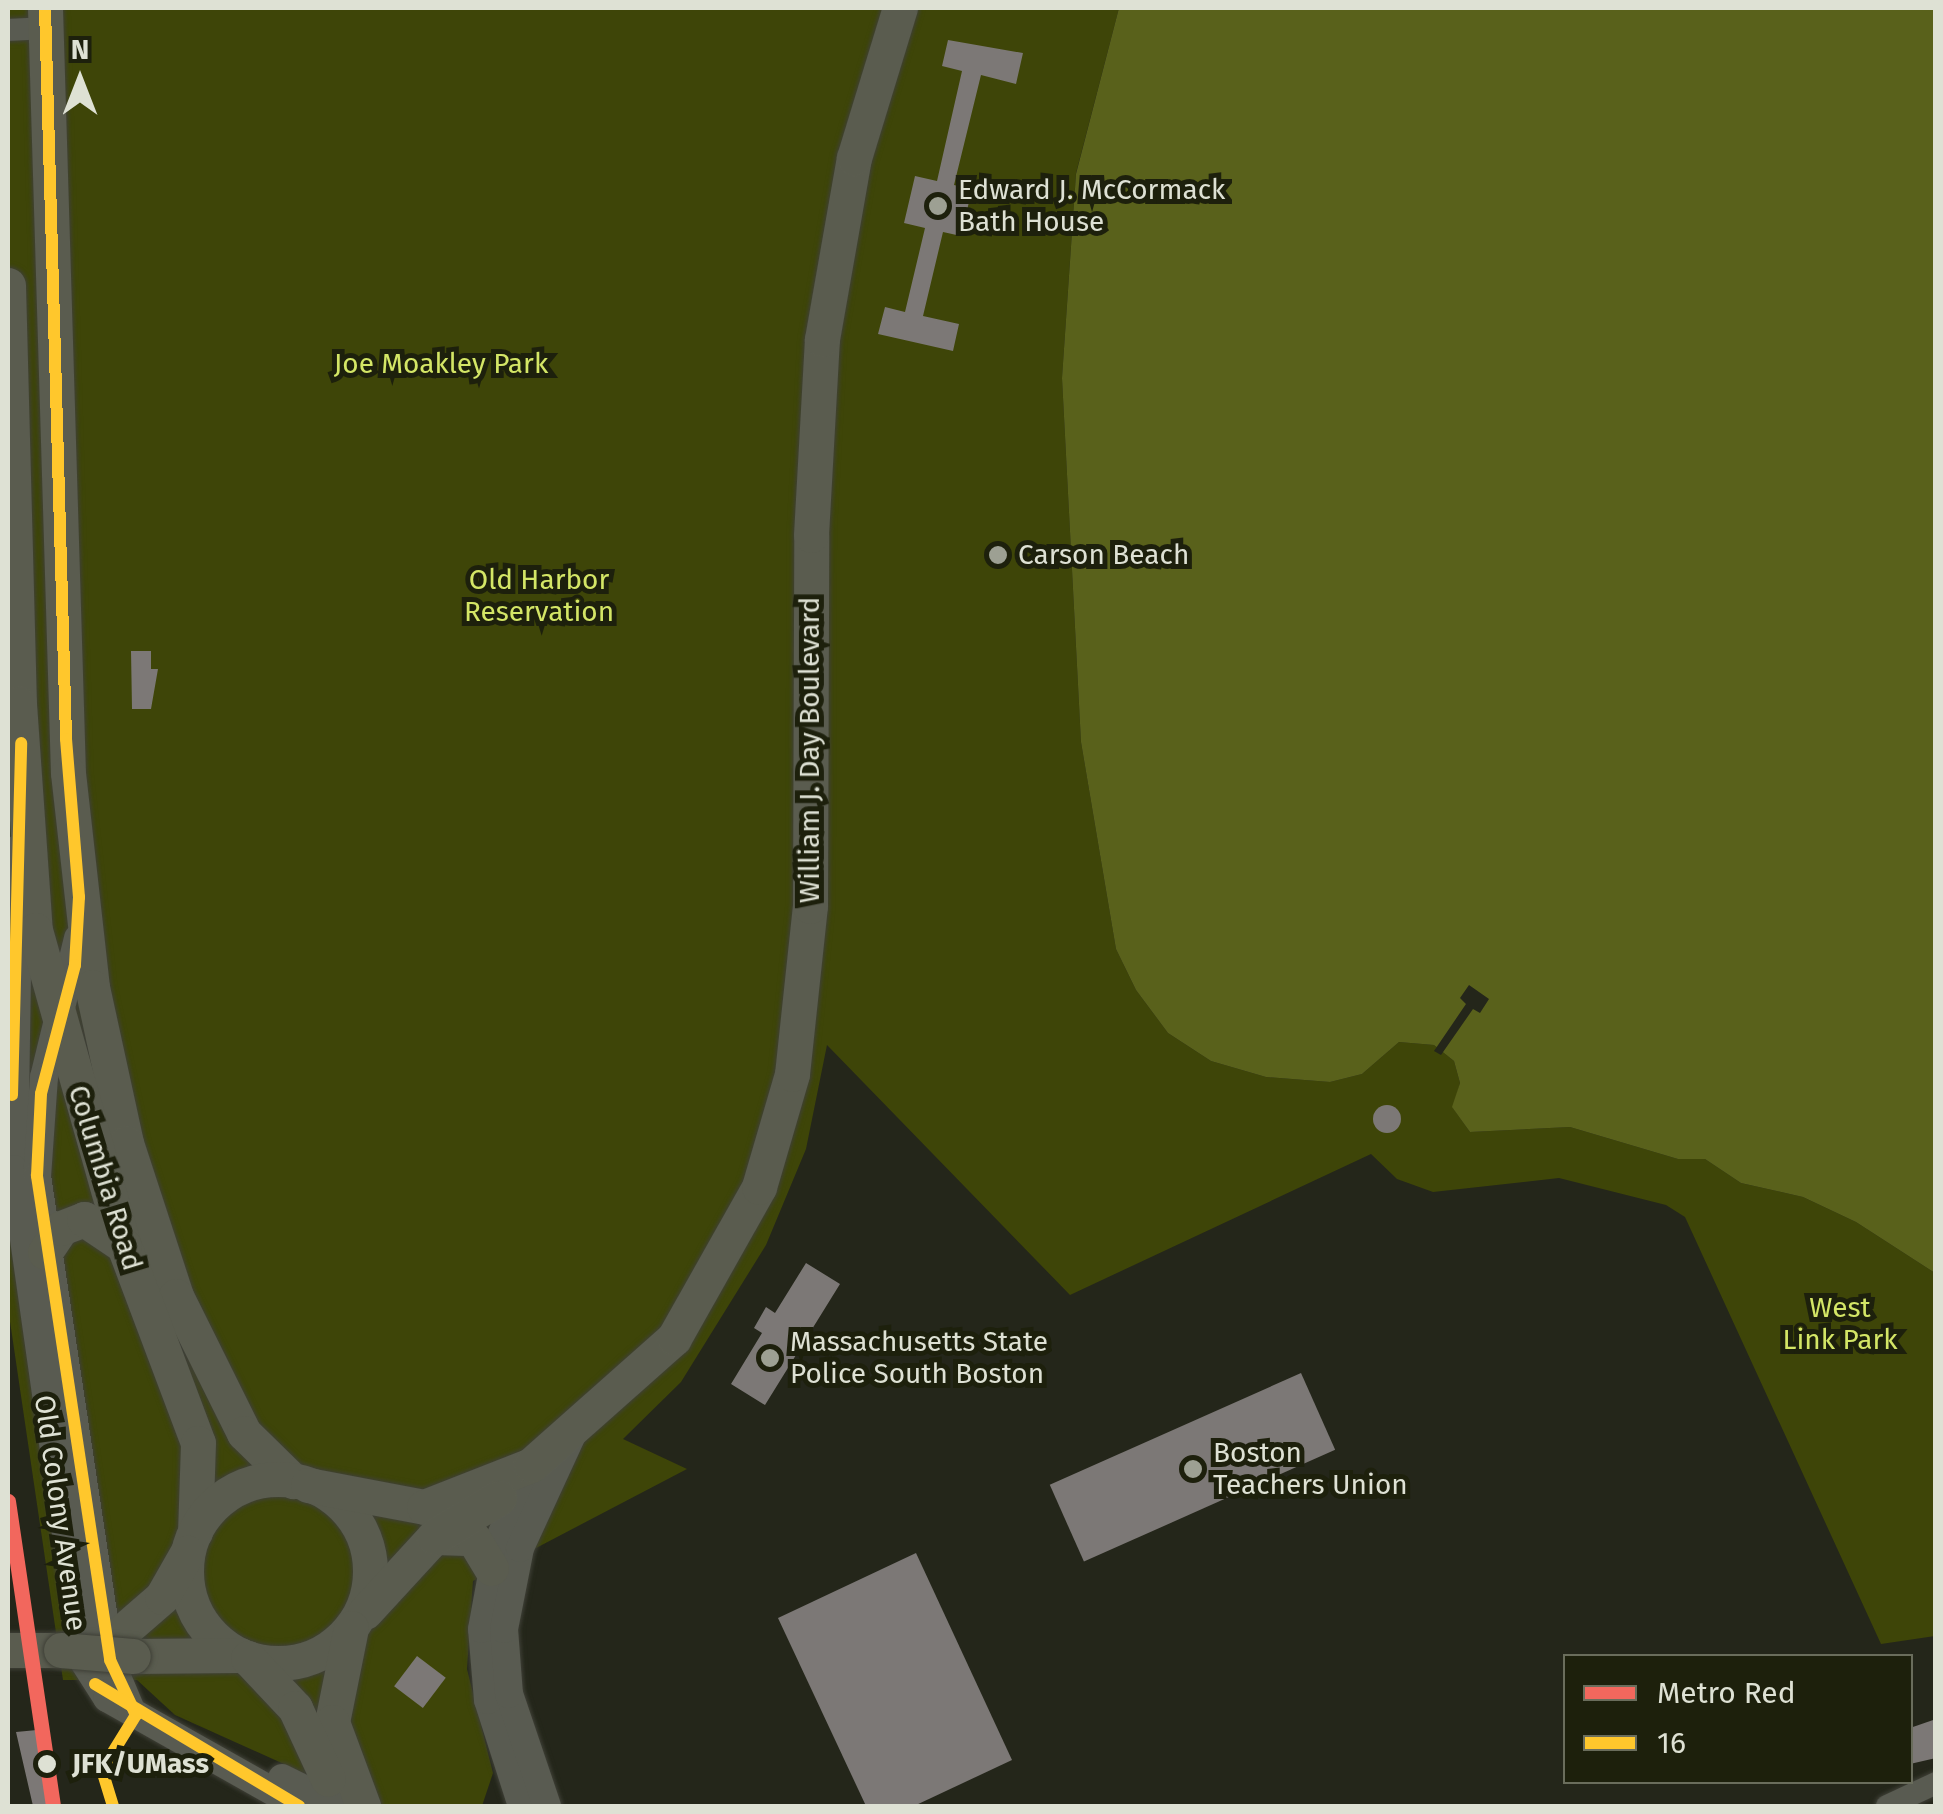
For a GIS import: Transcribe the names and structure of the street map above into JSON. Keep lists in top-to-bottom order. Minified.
{"streets":{"main road":["William J. Day Boulevard","Columbia Road","Old Colony Avenue"]},"crossings":[["William J. Day Boulevard","Columbia Road"],["Columbia Road","Old Colony Avenue"]],"parks":["Joe Moakley Park","Old Harbor Reservation","West Link Park"],"places":["Edward J. McCormack Bath House","Carson Beach","Massachusetts State Police South Boston","Boston Teachers Union","JFK/UMass"],"lines":["transit line 16","metro line Red"],"legend":["Metro Red","16"],"north":"top"}
